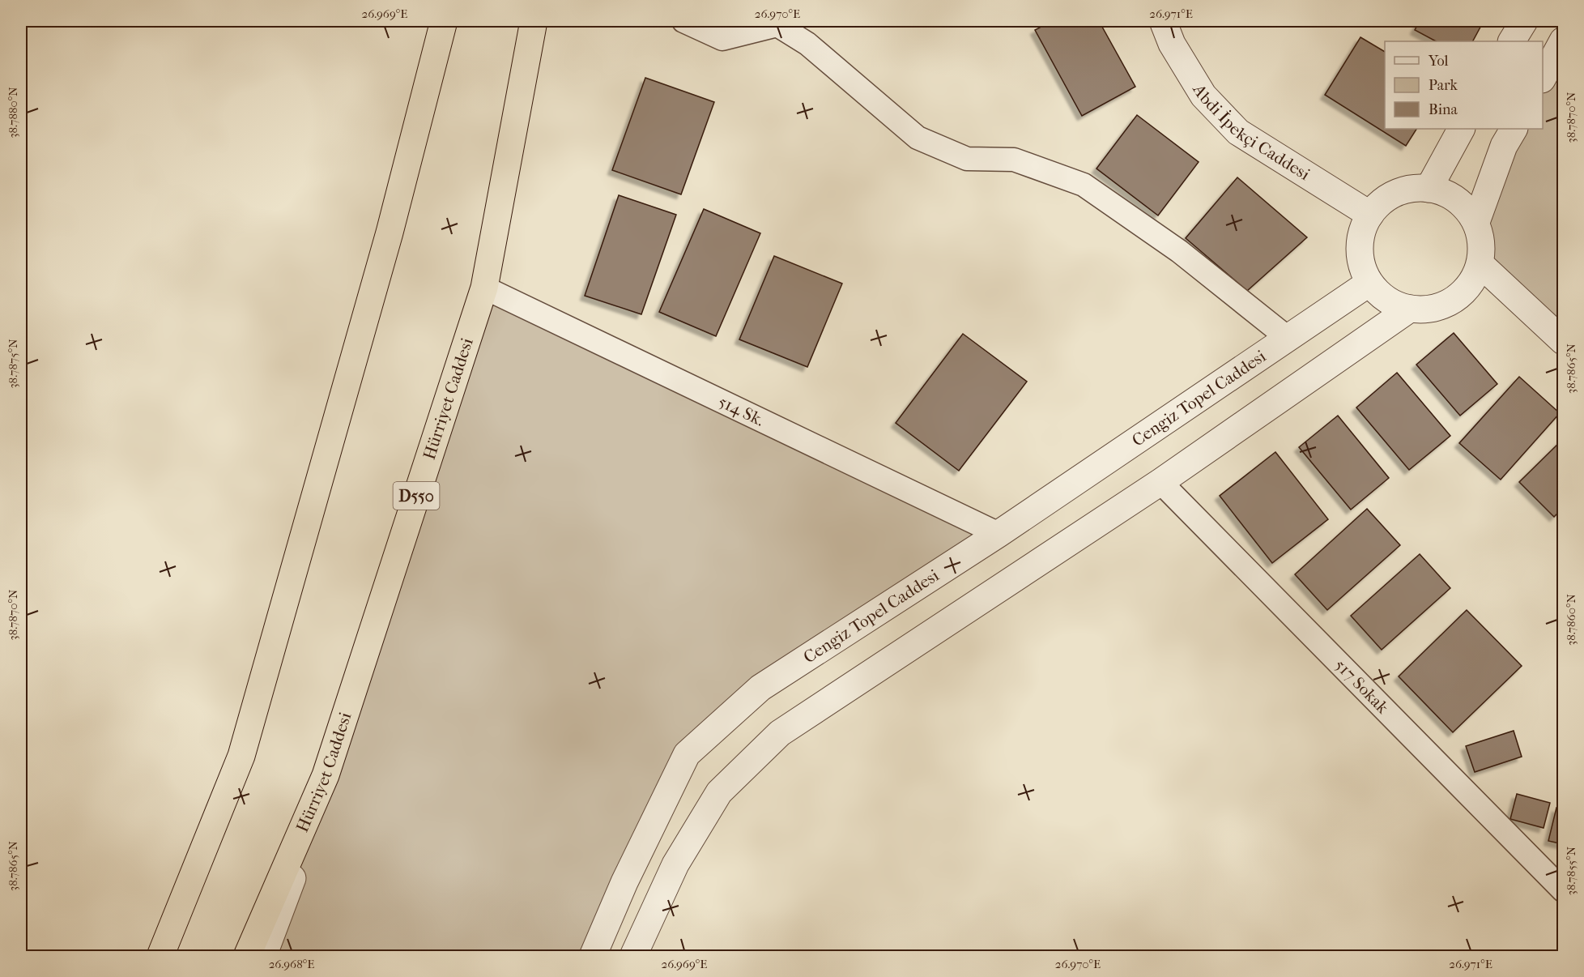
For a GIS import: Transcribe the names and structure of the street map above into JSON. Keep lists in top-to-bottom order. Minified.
{"streets":{"highway":["Hürriyet Caddesi","D550"],"street":["Abdi İpekçi Caddesi","Cengiz Topel Caddesi","514 Sk.","517 Sokak"]},"crossings":[["Abdi İpekçi Caddesi","Cengiz Topel Caddesi"],["Cengiz Topel Caddesi","514 Sk."],["Hürriyet Caddesi","514 Sk."]],"legend":["Yol","Park","Bina"],"coordinates":["26.969°E","26.970°E","26.971°E","38.7880°N","38.7870°N","38.7875°N","38.7865°N","38.7860°N","38.7855°N","26.968°E"]}
